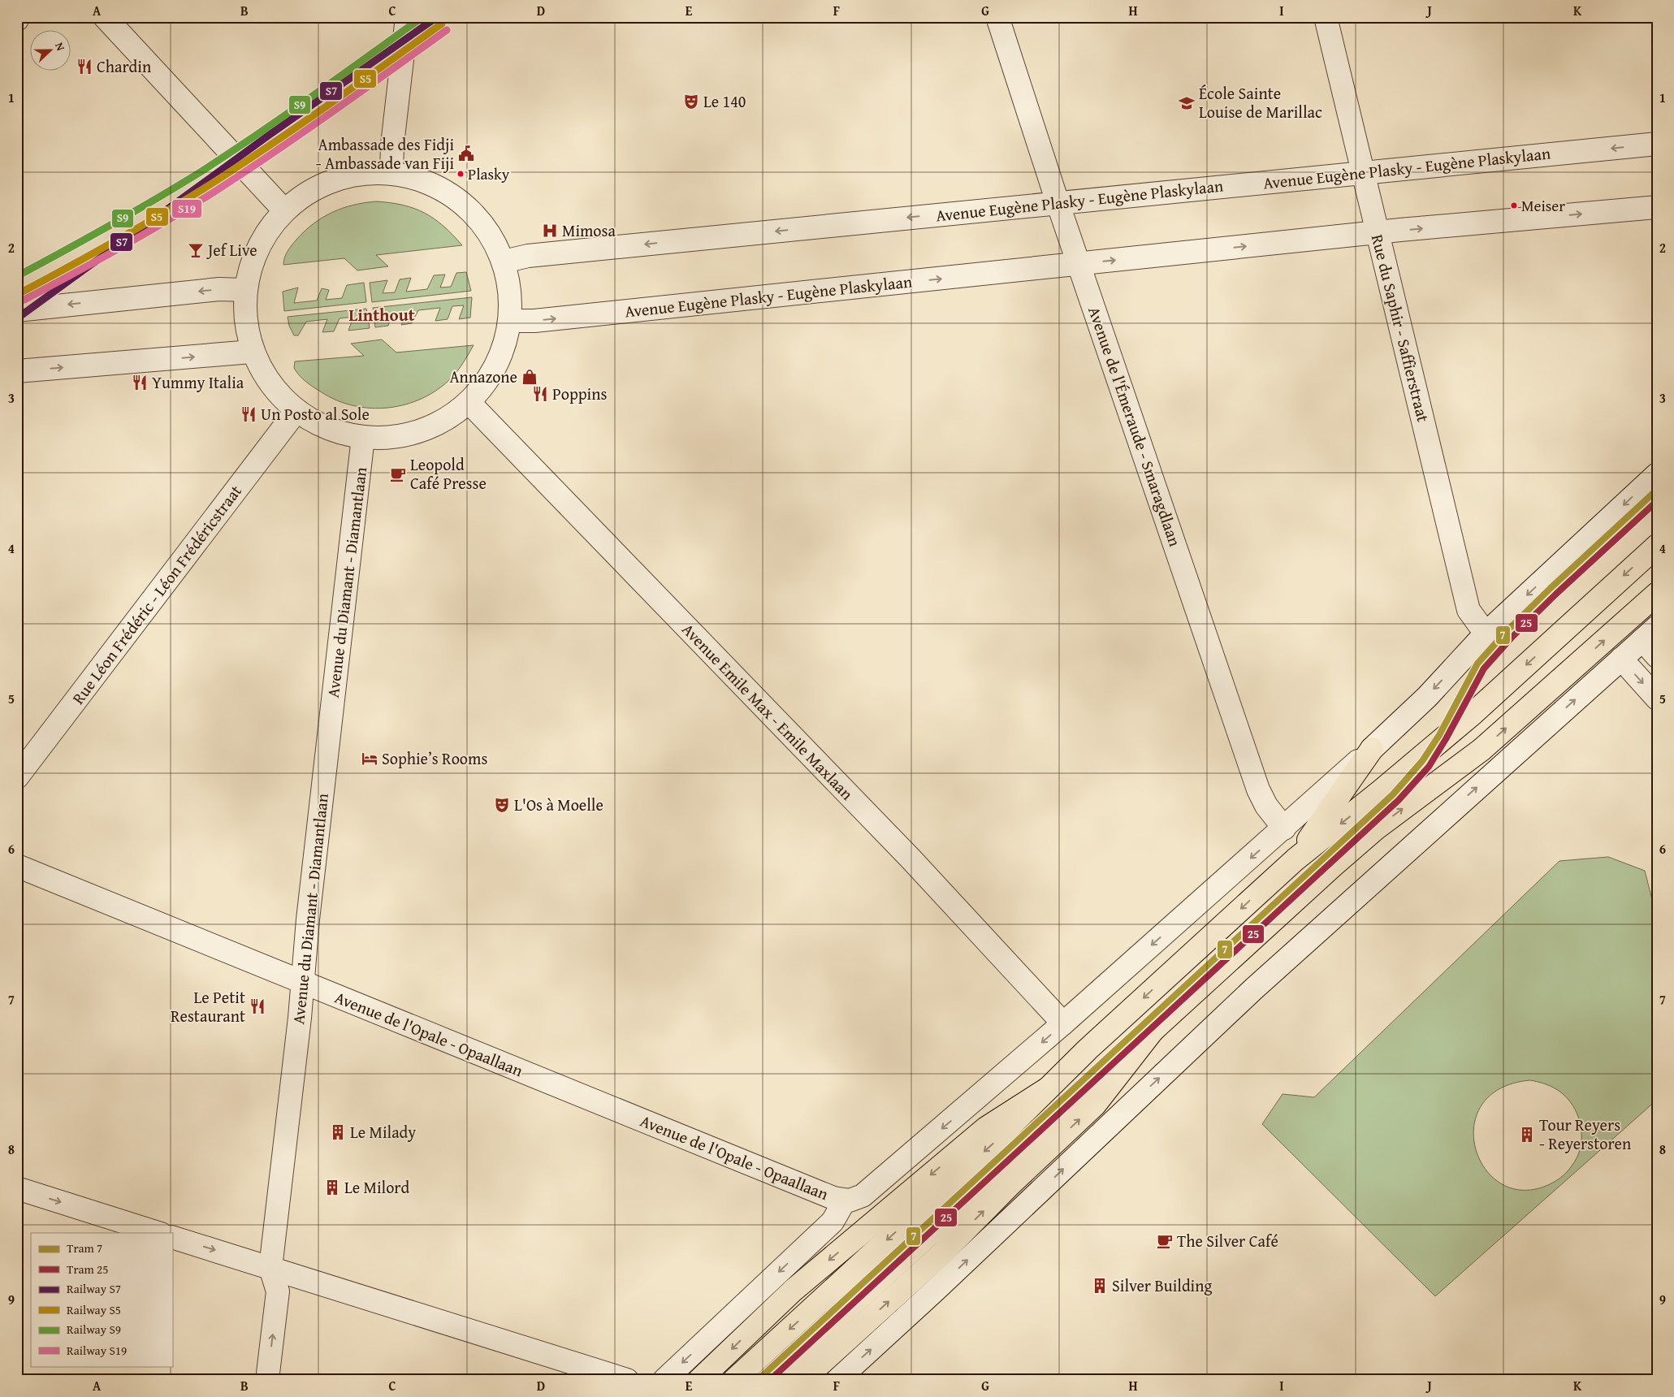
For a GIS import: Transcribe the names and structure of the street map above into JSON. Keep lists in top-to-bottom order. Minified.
{"streets":{"street":["Avenue Eugène Plasky - Eugène Plaskylaan","Rue du Saphir - Saffierstraat","Avenue de l'Émeraude - Smaragdlaan","Avenue du Diamant - Diamantlaan","Rue Léon Frédéric - Léon Frédéricstraat","Avenue Emile Max - Emile Maxlaan","Avenue de l'Opale - Opaallaan"]},"crossings":[["Avenue Eugène Plasky - Eugène Plaskylaan","Rue du Saphir - Saffierstraat"],["Avenue Eugène Plasky - Eugène Plaskylaan","Avenue de l'Émeraude - Smaragdlaan"],["Avenue du Diamant - Diamantlaan","Avenue de l'Opale - Opaallaan"]],"districts":["Linthout"],"places":{"restaurant":["Chardin","Yummy Italia","Poppins","Un Posto al Sole","Le Petit Restaurant"],"theatre":["Le 140","L'Os à Moelle"],"school or university":["École Sainte Louise de Marillac"],"public building":["Ambassade des Fidji - Ambassade van Fiji"],"other":["Plasky","Meiser"],"hospital":["Mimosa"],"bar":["Jef Live"],"shop":["Annazone"],"cafe":["Leopold Café Presse","The Silver Café"],"hotel":["Sophie’s Rooms"],"building":["Le Milady","Tour Reyers - Reyerstoren","Le Milord","Silver Building"]},"lines":["rail line S7","rail line S9","rail line S5","rail line S19","tram line 7","tram line 25"],"legend":["Tram 7","Tram 25","Railway S7","Railway S5","Railway S9","Railway S19"],"north":"right","grid":{"columns":["A","B","C","D","E","F","G","H","I","J","K"],"rows":["1","2","3","4","5","6","7","8","9"]}}
